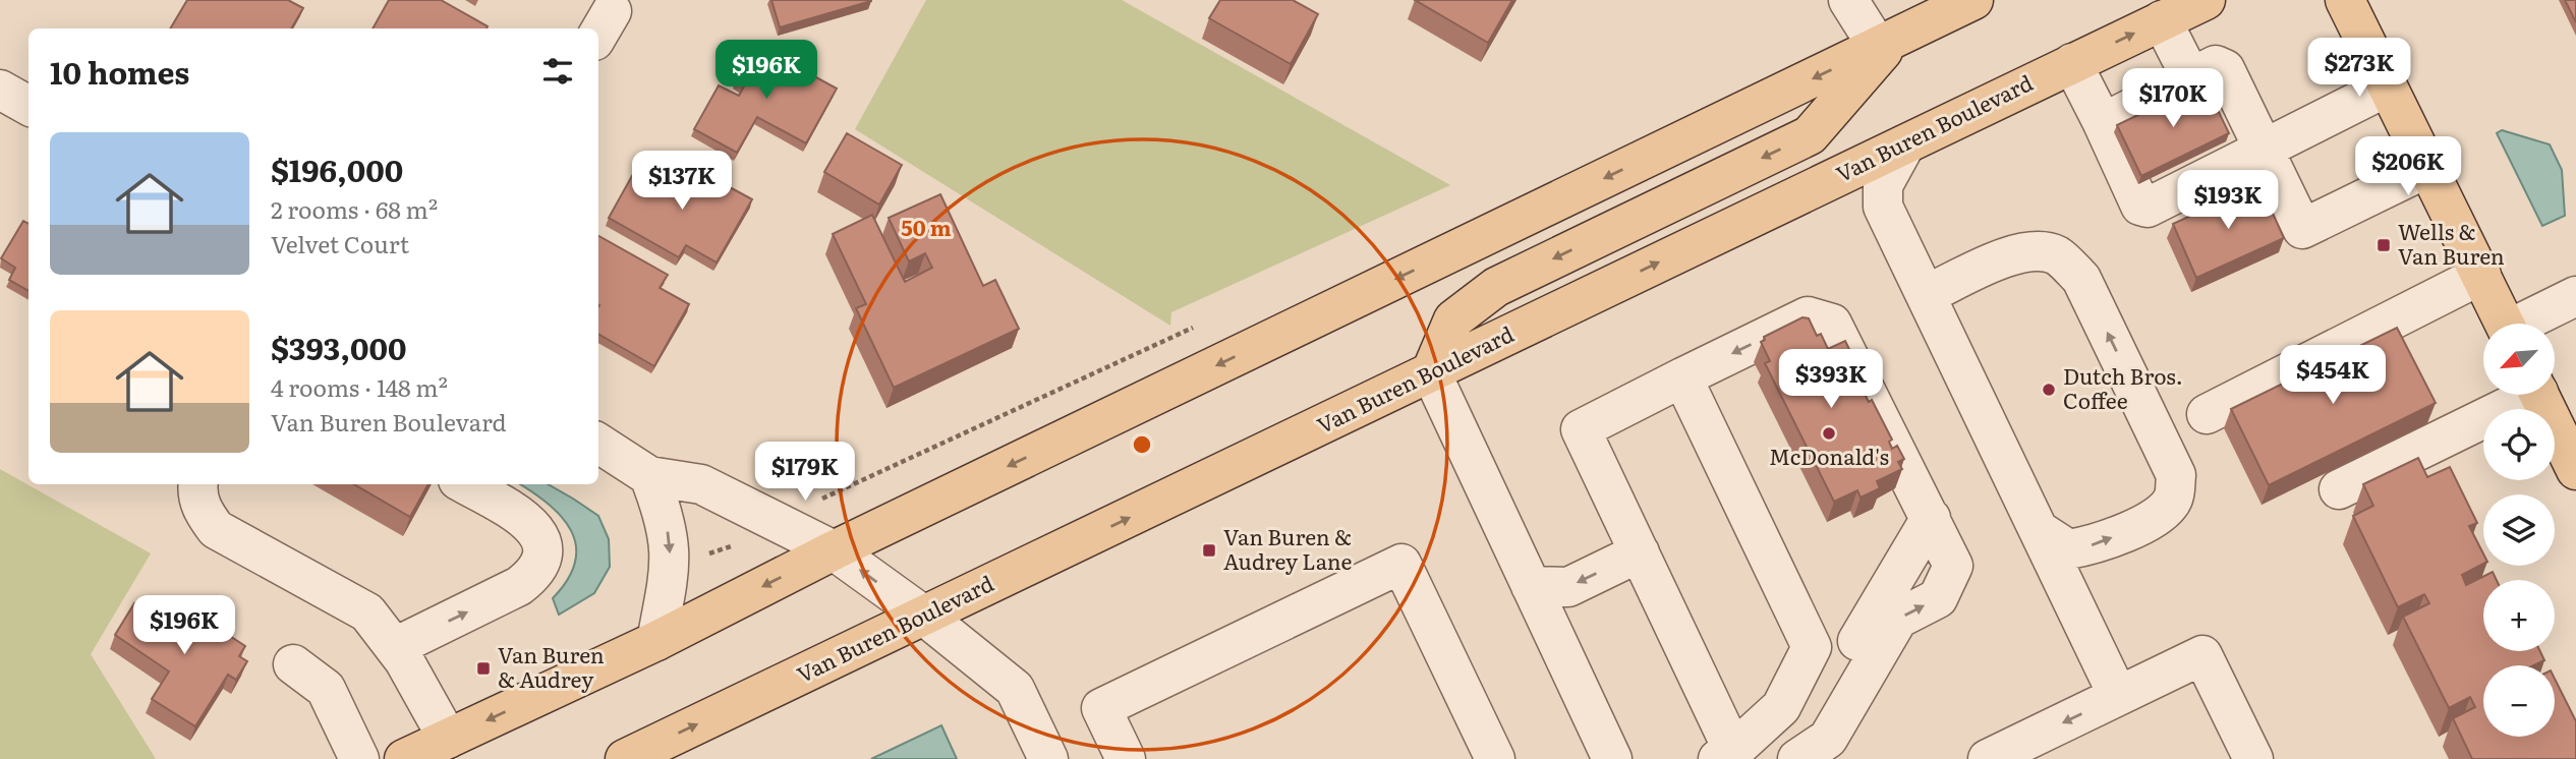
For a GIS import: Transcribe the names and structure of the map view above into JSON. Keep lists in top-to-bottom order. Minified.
{"streets":{"main road":["Van Buren Boulevard"]},"places":{"transit":["Wells & Van Buren","Van Buren & Audrey Lane","Van Buren & Audrey"],"other":["Dutch Bros. Coffee","McDonald's"]},"north":"bottom left","page":{"heading":"10 homes","price":["$273K","$196K","$170K","$206K","$137K","$193K","$454K","$393K","$179K","$196K"],"list":[{"name":"$196,000","note":"2 rooms · 68 m² · Velvet Court"},{"name":"$393,000","note":"4 rooms · 148 m² · Van Buren Boulevard"}],"map_buttons":["+","−"]},"rings":["50 m"]}
